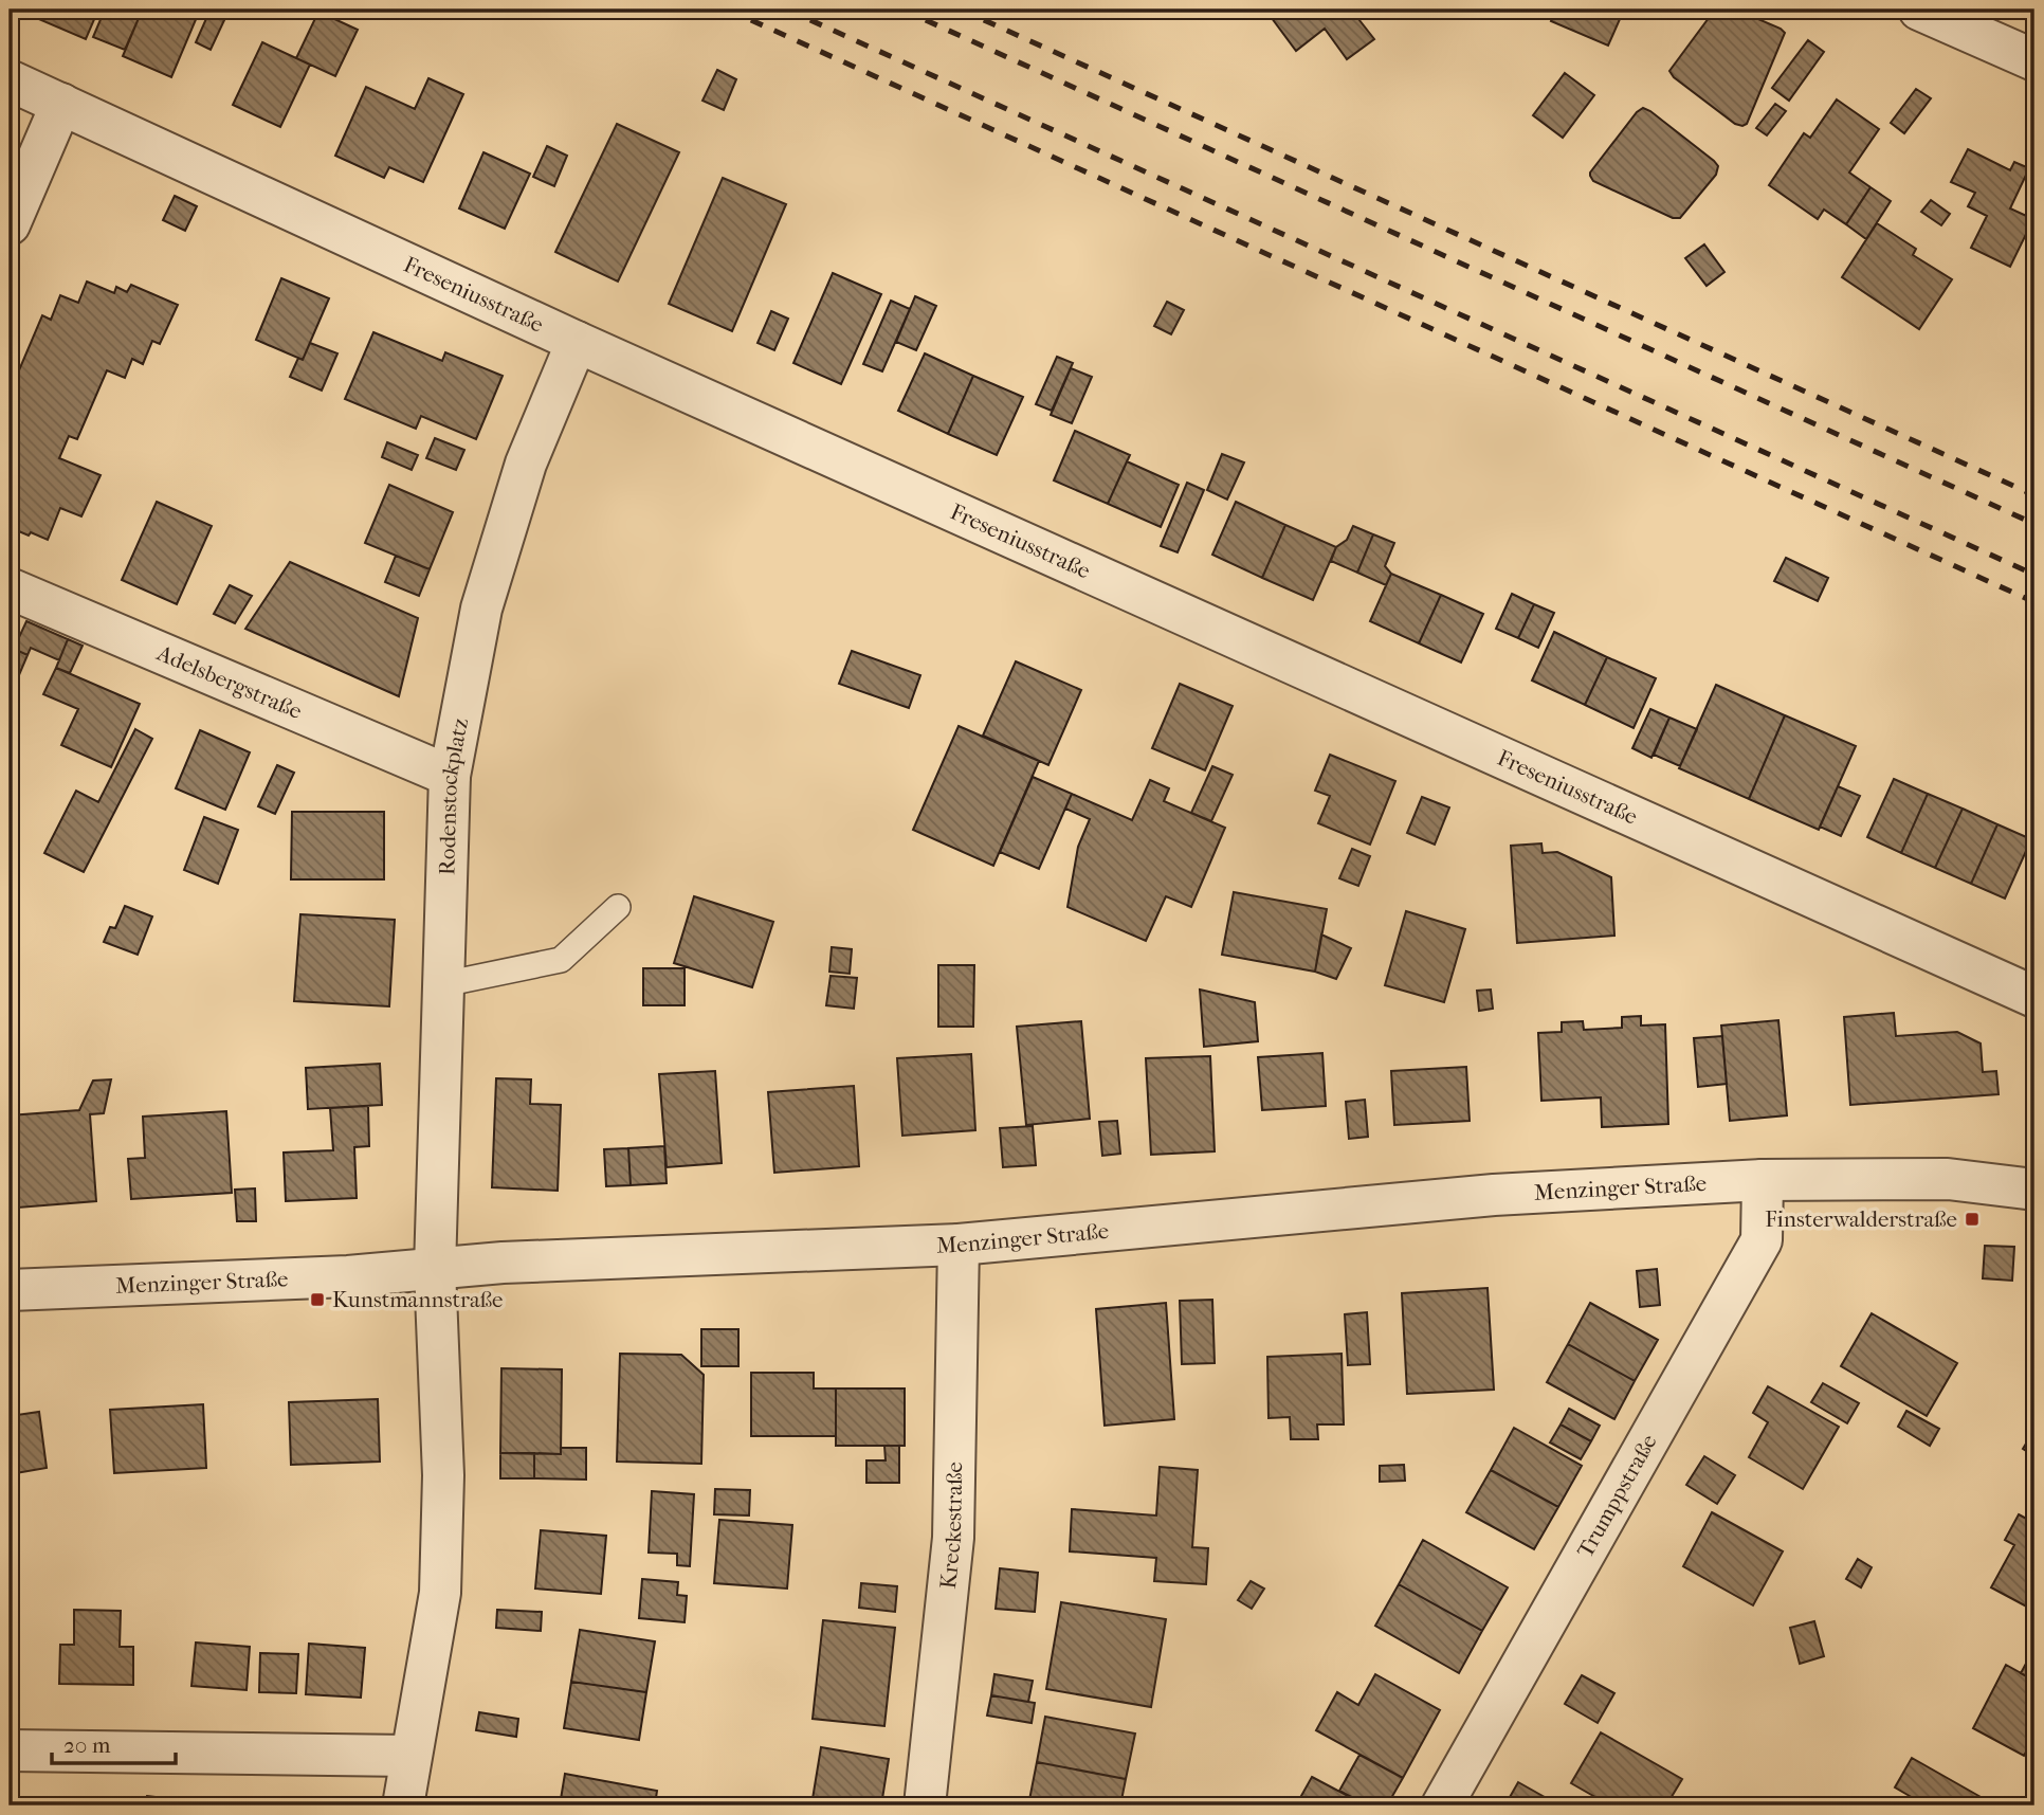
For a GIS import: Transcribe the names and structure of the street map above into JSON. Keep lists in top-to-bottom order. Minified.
{"streets":{"street":["Freseniusstraße","Adelsbergstraße","Rodenstockplatz","Menzinger Straße","Trumppstraße","Kreckestraße"]},"crossings":[["Freseniusstraße","Rodenstockplatz"],["Adelsbergstraße","Rodenstockplatz"],["Rodenstockplatz","Menzinger Straße"],["Menzinger Straße","Trumppstraße"],["Menzinger Straße","Kreckestraße"]],"places":{"transit":["Finsterwalderstraße","Kunstmannstraße"]},"scale_bar":"20 m"}
